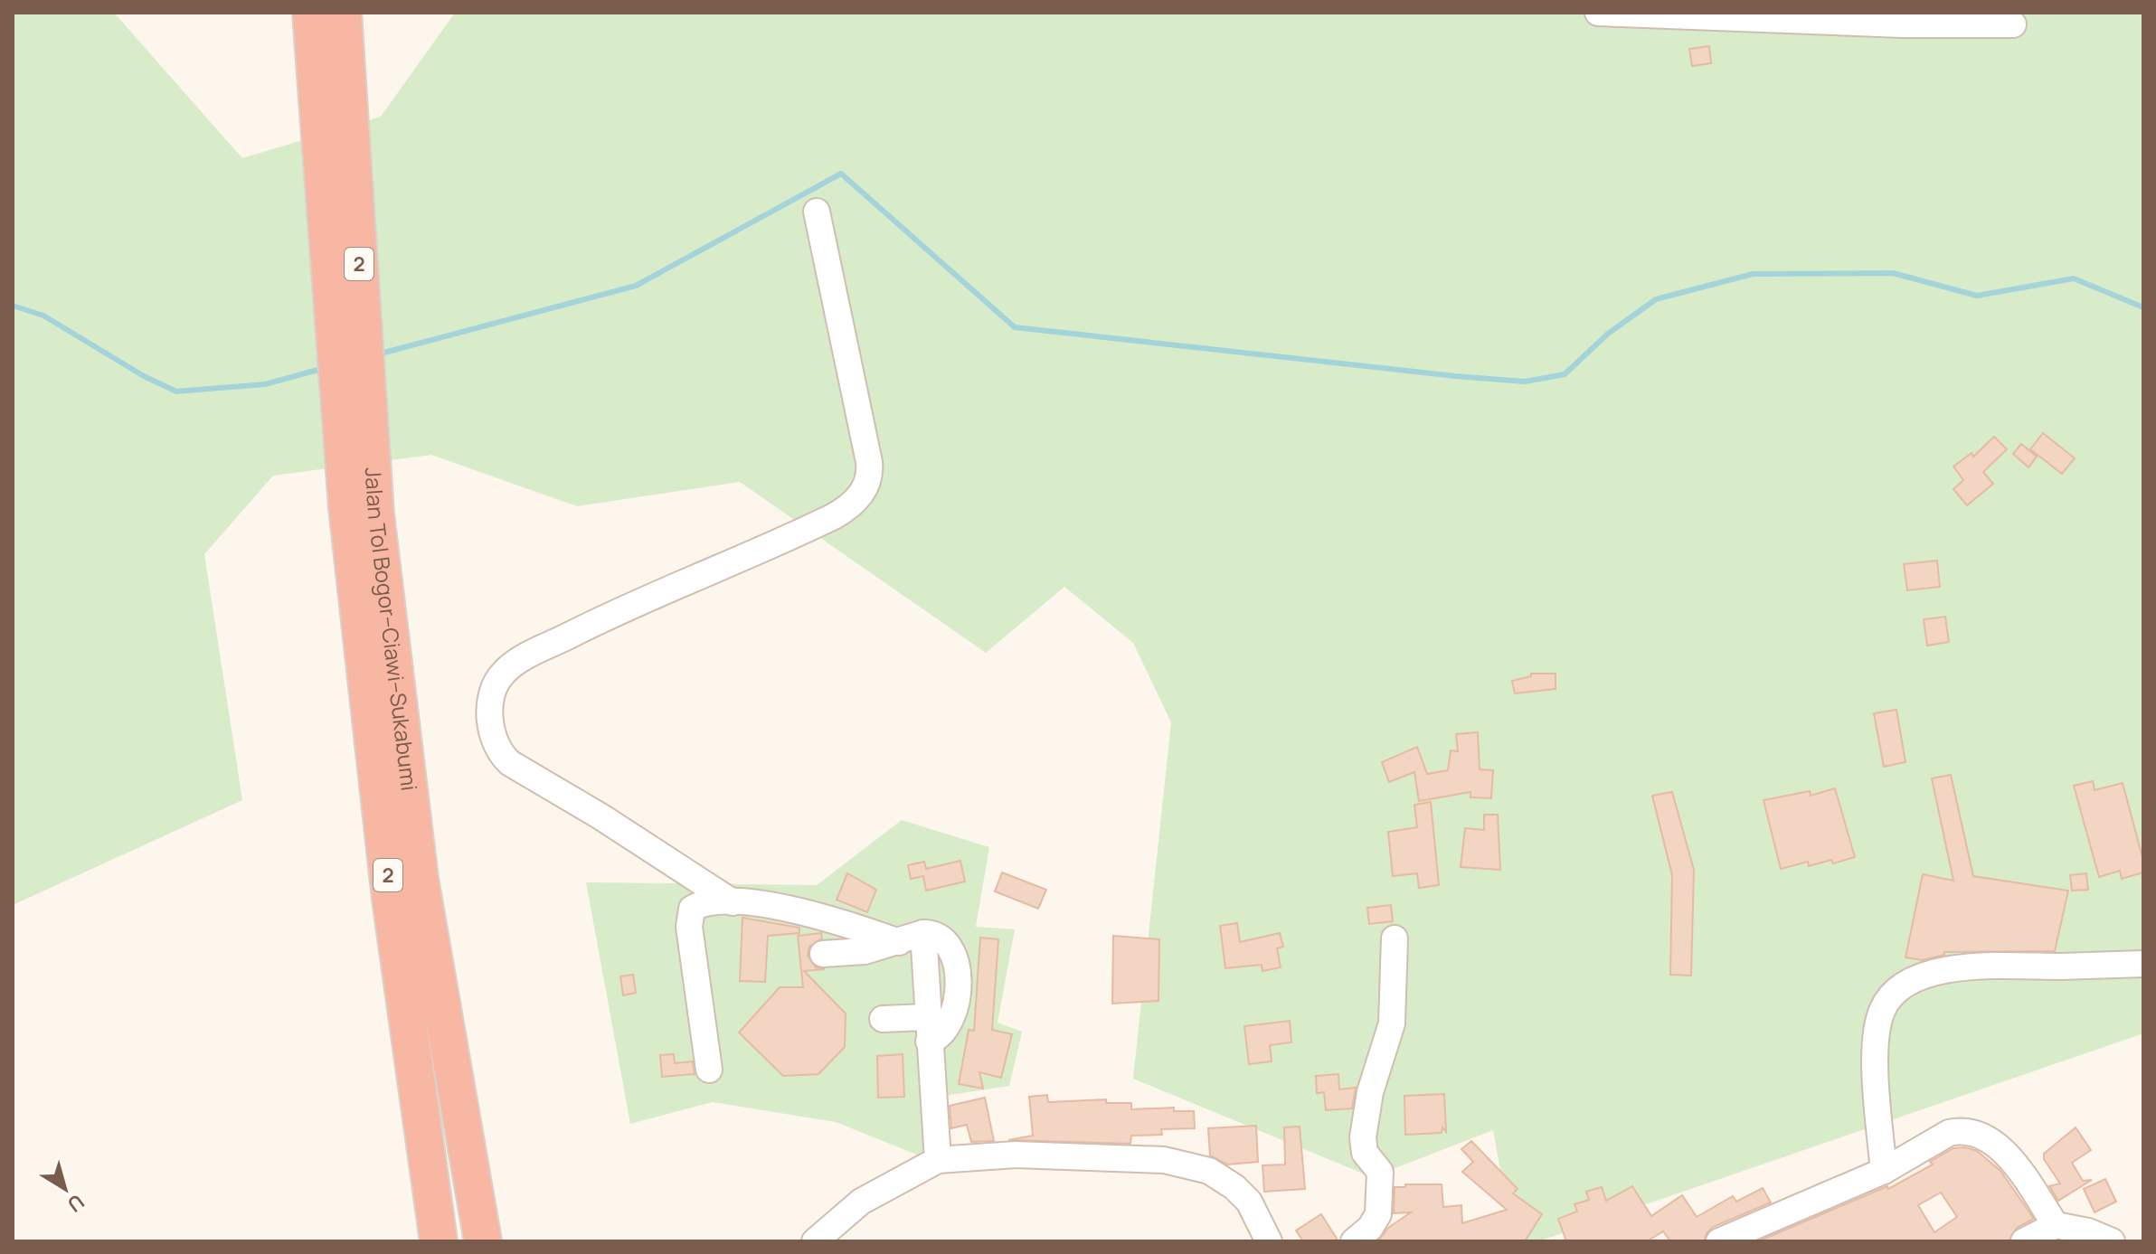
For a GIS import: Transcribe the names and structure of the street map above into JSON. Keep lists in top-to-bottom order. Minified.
{"streets":{"highway":["2","Jalan Tol Bogor–Ciawi–Sukabumi"]},"north":"bottom right"}
